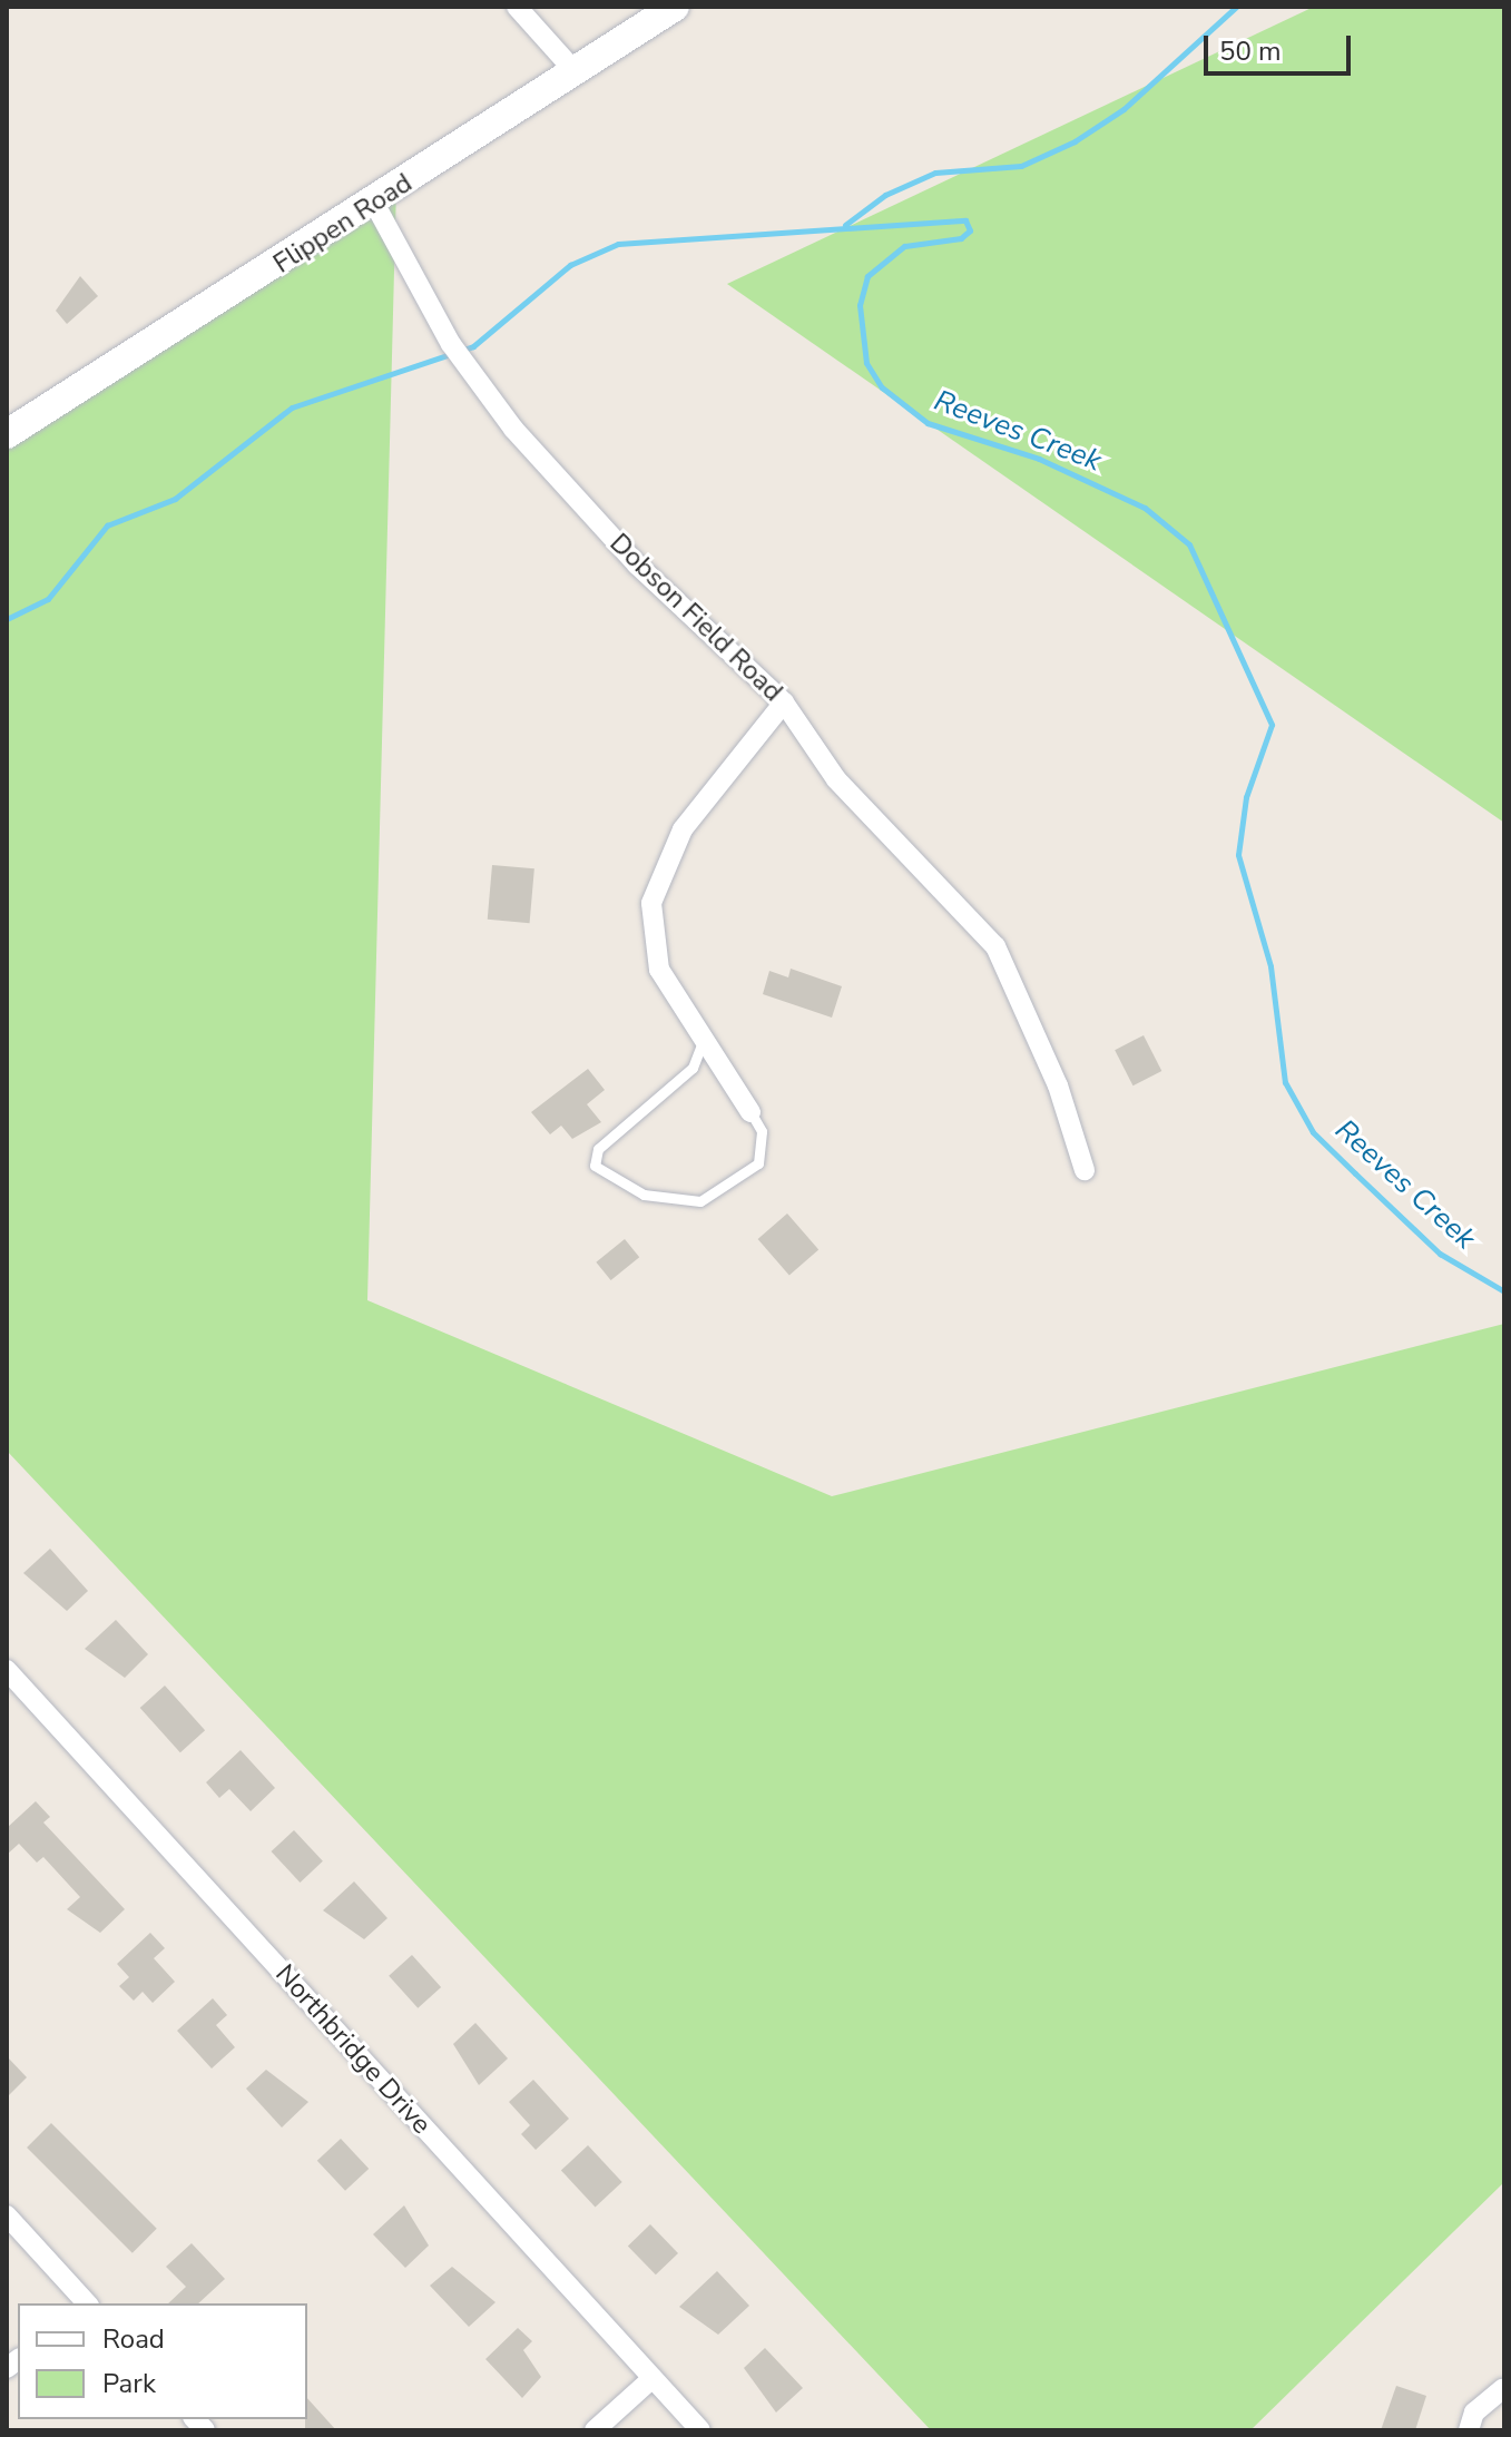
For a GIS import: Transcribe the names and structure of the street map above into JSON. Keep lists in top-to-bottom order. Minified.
{"streets":{"street":["Flippen Road","Dobson Field Road","Northbridge Drive"]},"crossings":[["Flippen Road","Dobson Field Road"]],"water":["Reeves Creek"],"legend":["Road","Park"],"scale_bar":"50 m"}
